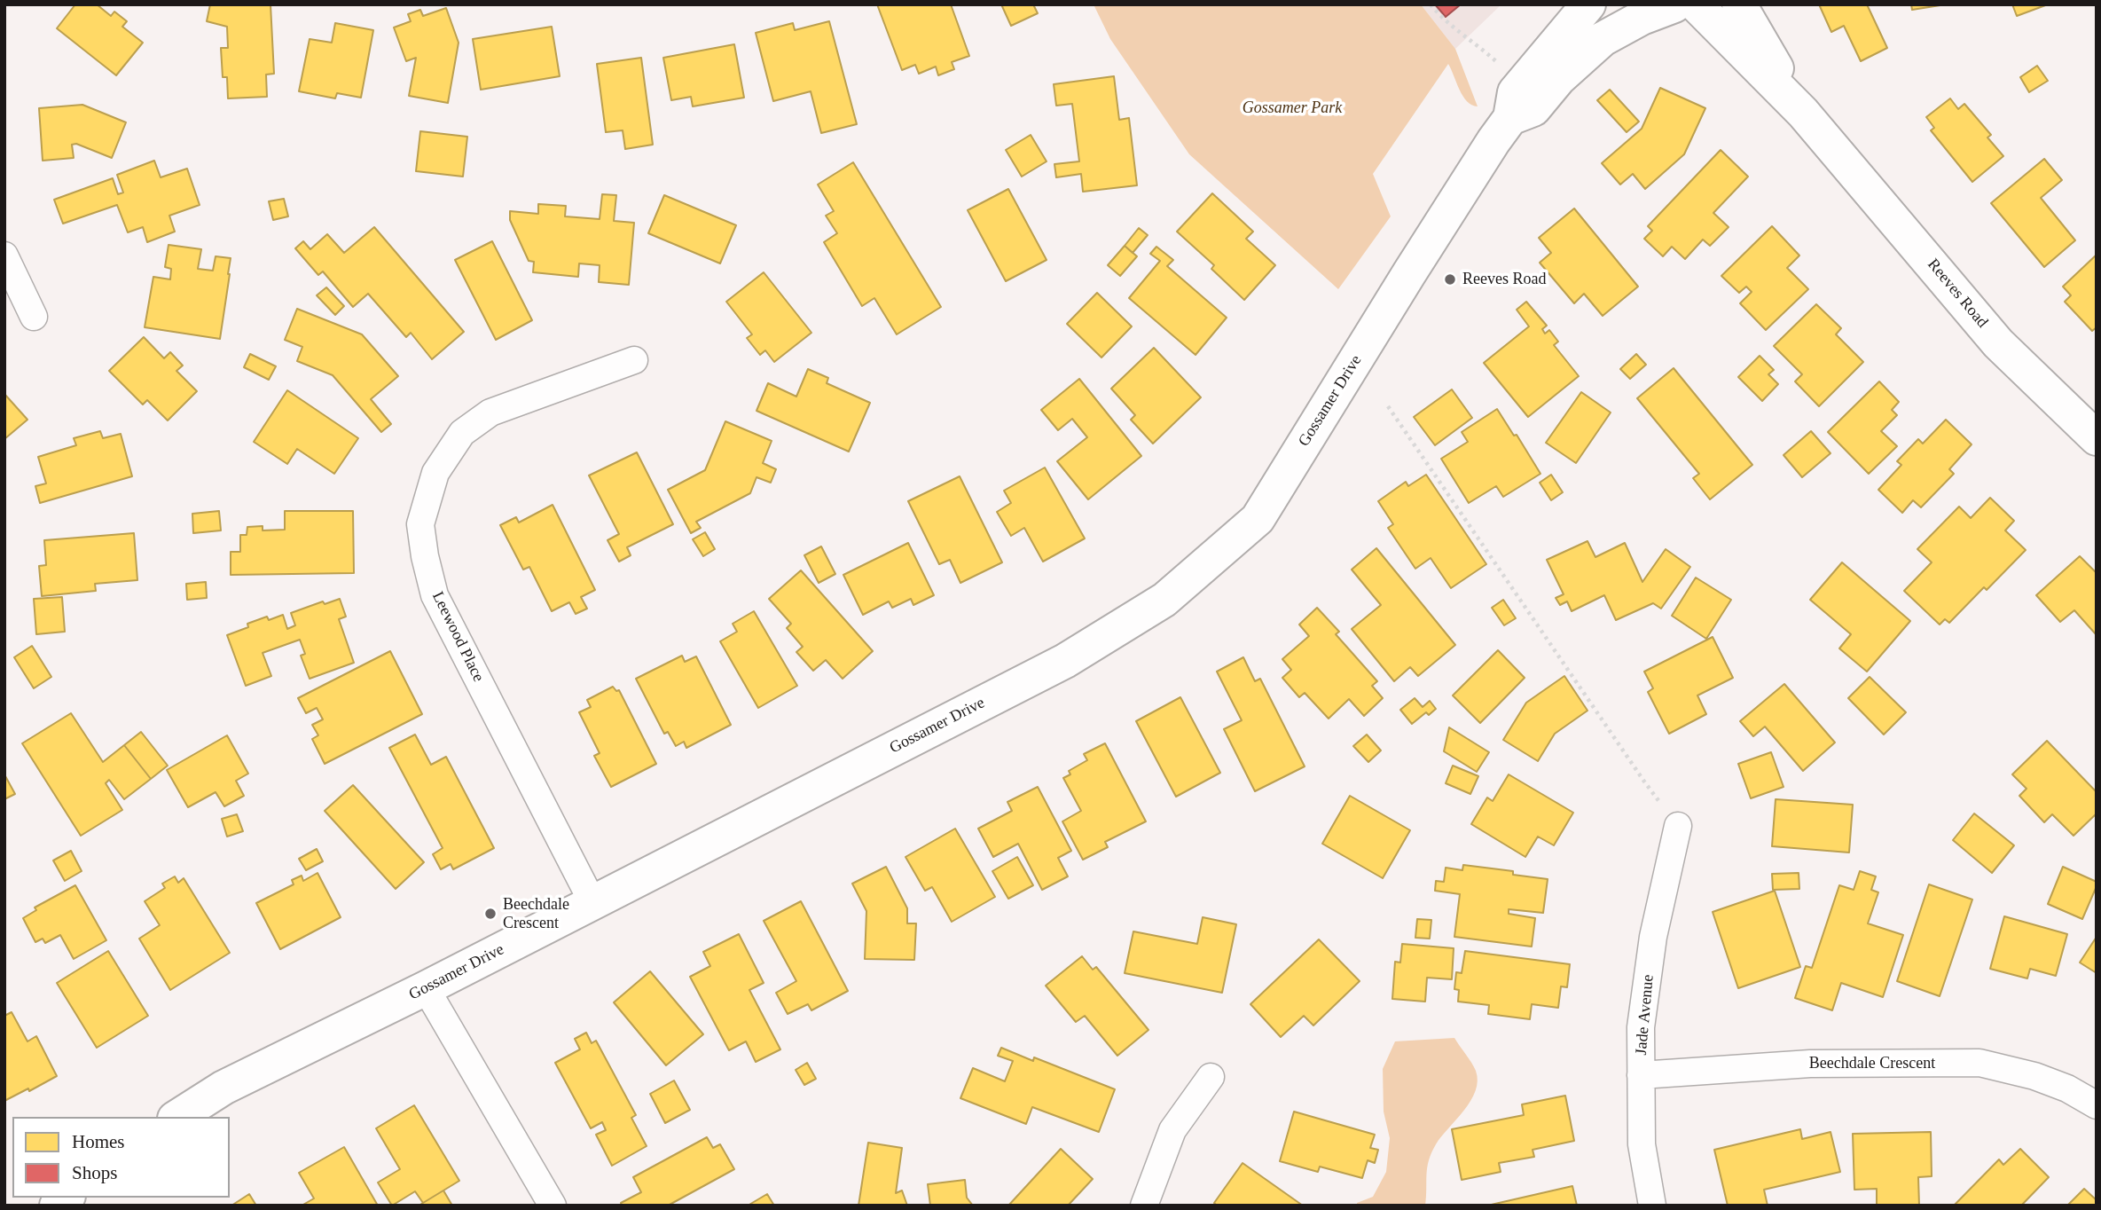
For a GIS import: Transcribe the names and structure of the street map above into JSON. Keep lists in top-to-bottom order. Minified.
{"streets":{"main road":["Reeves Road","Gossamer Drive"],"street":["Leewood Place","Jade Avenue","Beechdale Crescent"]},"crossings":[["Gossamer Drive","Leewood Place"],["Jade Avenue","Beechdale Crescent"]],"parks":["Gossamer Park"],"places":["Reeves Road","Beechdale Crescent"],"legend":["Homes","Shops"]}
